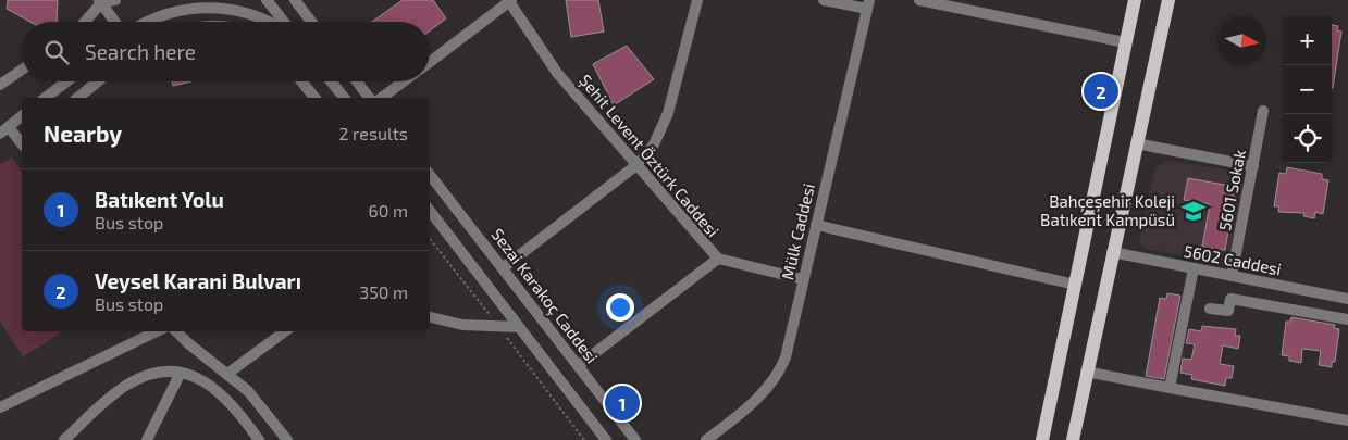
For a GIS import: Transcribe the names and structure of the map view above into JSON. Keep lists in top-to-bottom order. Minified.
{"streets":{"street":["Şehit Levent Öztürk Caddesi","5601 Sokak","Mülk Caddesi","5602 Caddesi","Sezai Karakoç Caddesi"]},"crossings":[["Şehit Levent Öztürk Caddesi","Mülk Caddesi"],["5601 Sokak","5602 Caddesi"]],"places":{"school or university":["Bahçeşehir Koleji Batıkent Kampüsü"]},"north":"right","page":{"map_buttons":["+","−"],"search":"Search here","pins":["2","1"],"heading":["Nearby","2 results"],"list":[{"mark":"1","name":"Batıkent Yolu","note":"Bus stop","value":"60 m"},{"mark":"2","name":"Veysel Karani Bulvarı","note":"Bus stop","value":"350 m"}]}}
